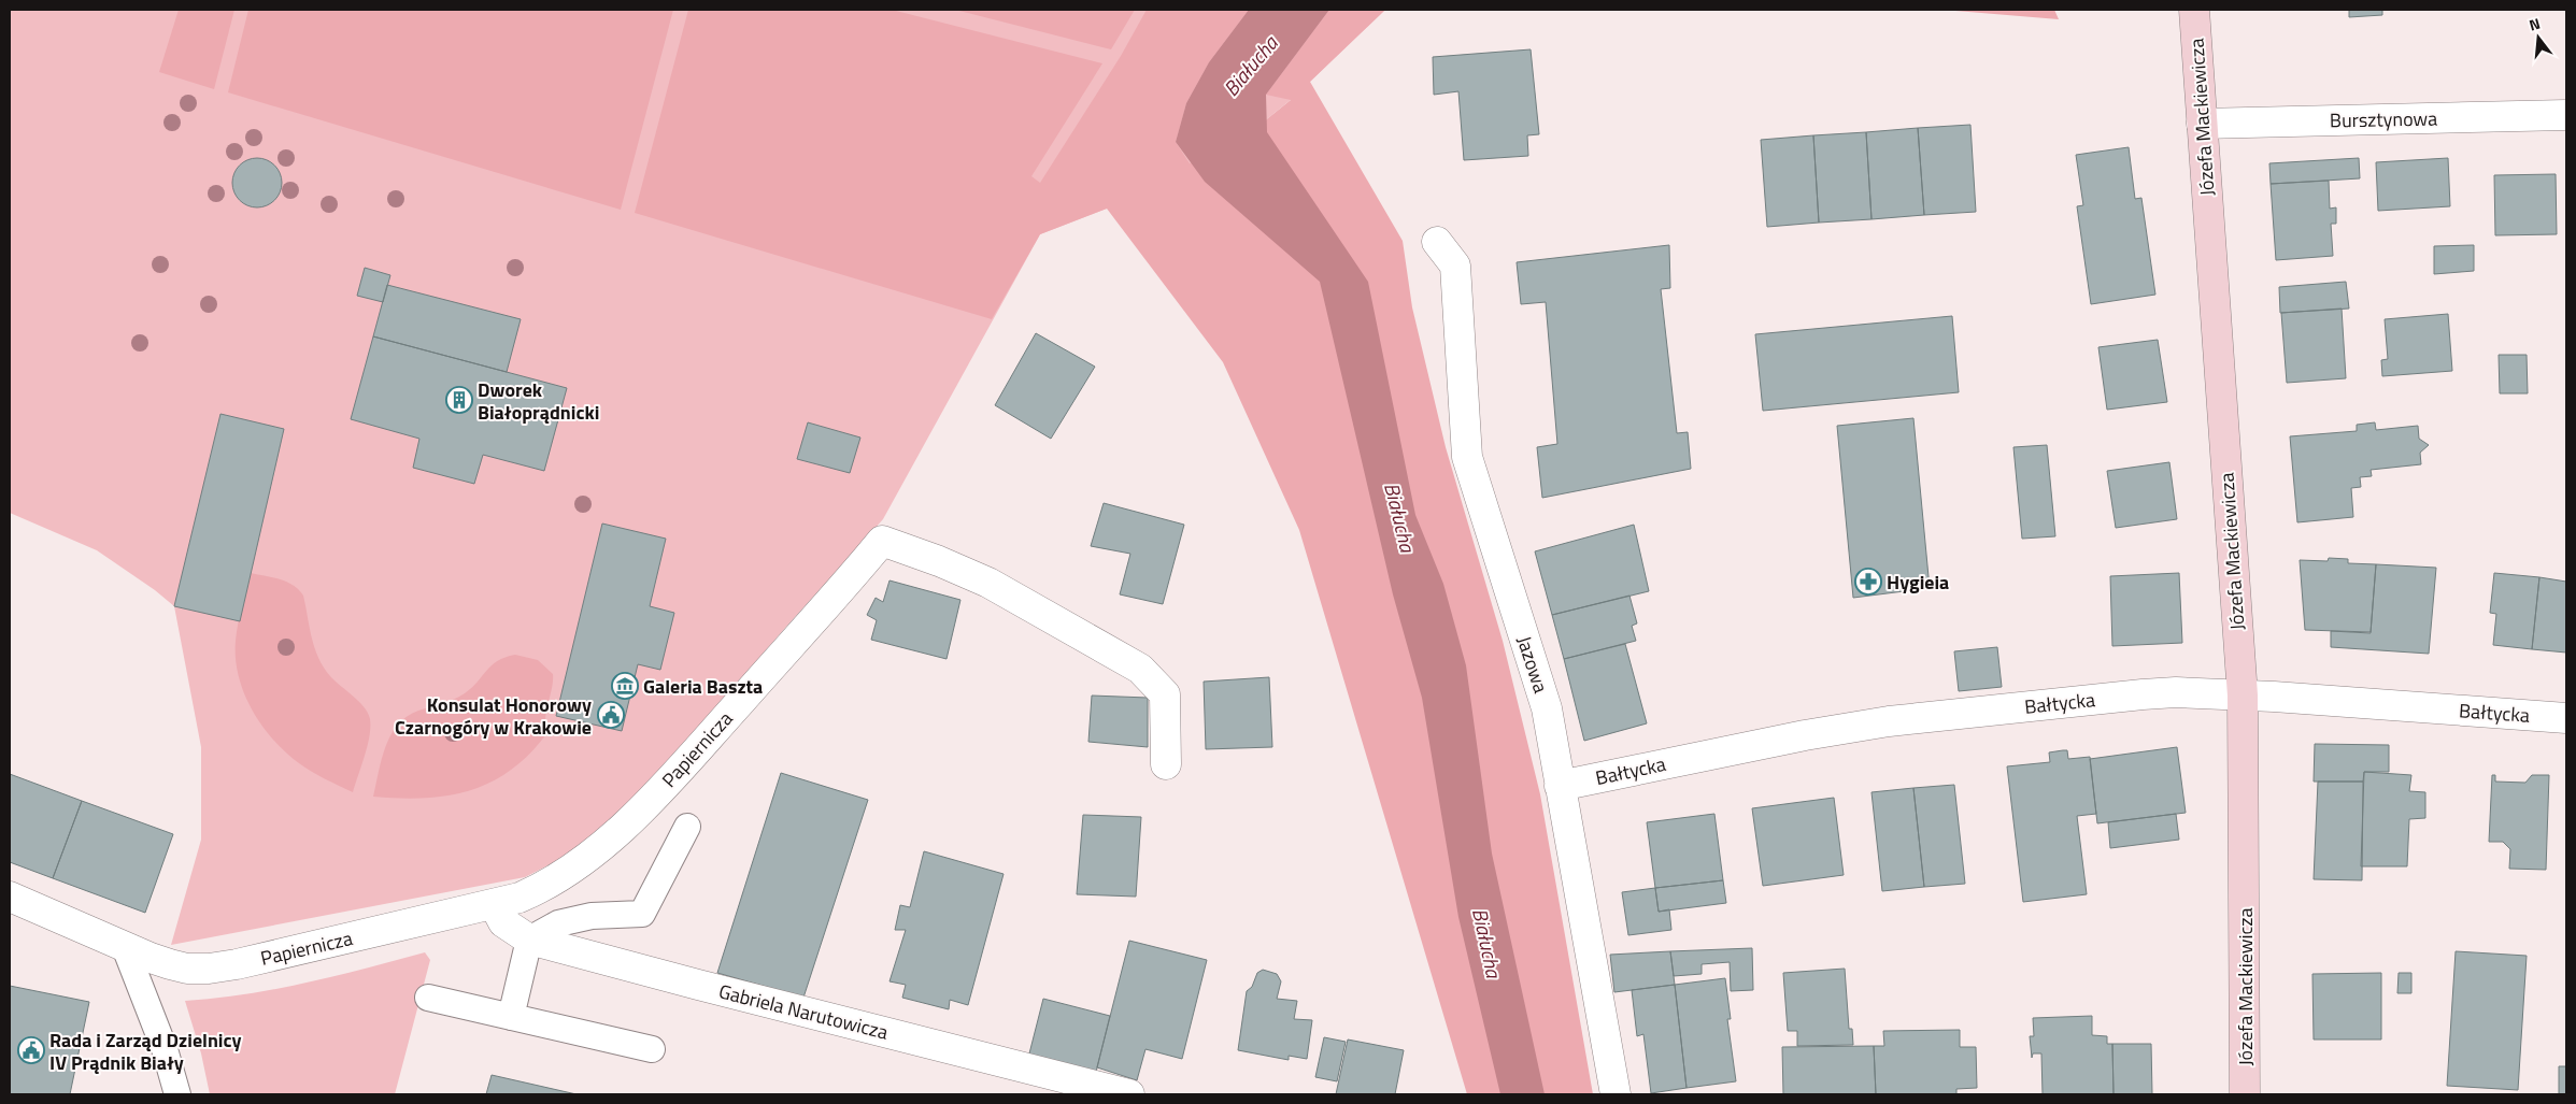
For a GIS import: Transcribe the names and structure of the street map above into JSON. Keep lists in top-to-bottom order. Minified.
{"streets":{"street":["Józefa Mackiewicza","Bursztynowa","Jazowa","Bałtycka","Papiernicza","Gabriela Narutowicza"]},"crossings":[["Józefa Mackiewicza","Bursztynowa"],["Józefa Mackiewicza","Bałtycka"],["Jazowa","Bałtycka"],["Papiernicza","Gabriela Narutowicza"]],"water":["Białucha"],"places":{"building":["Dworek Białoprądnicki"],"pharmacy":["Hygieia"],"museum":["Galeria Baszta"],"public building":["Konsulat Honorowy Czarnogóry w Krakowie","Rada i Zarząd Dzielnicy IV Prądnik Biały"]},"north":"top"}
